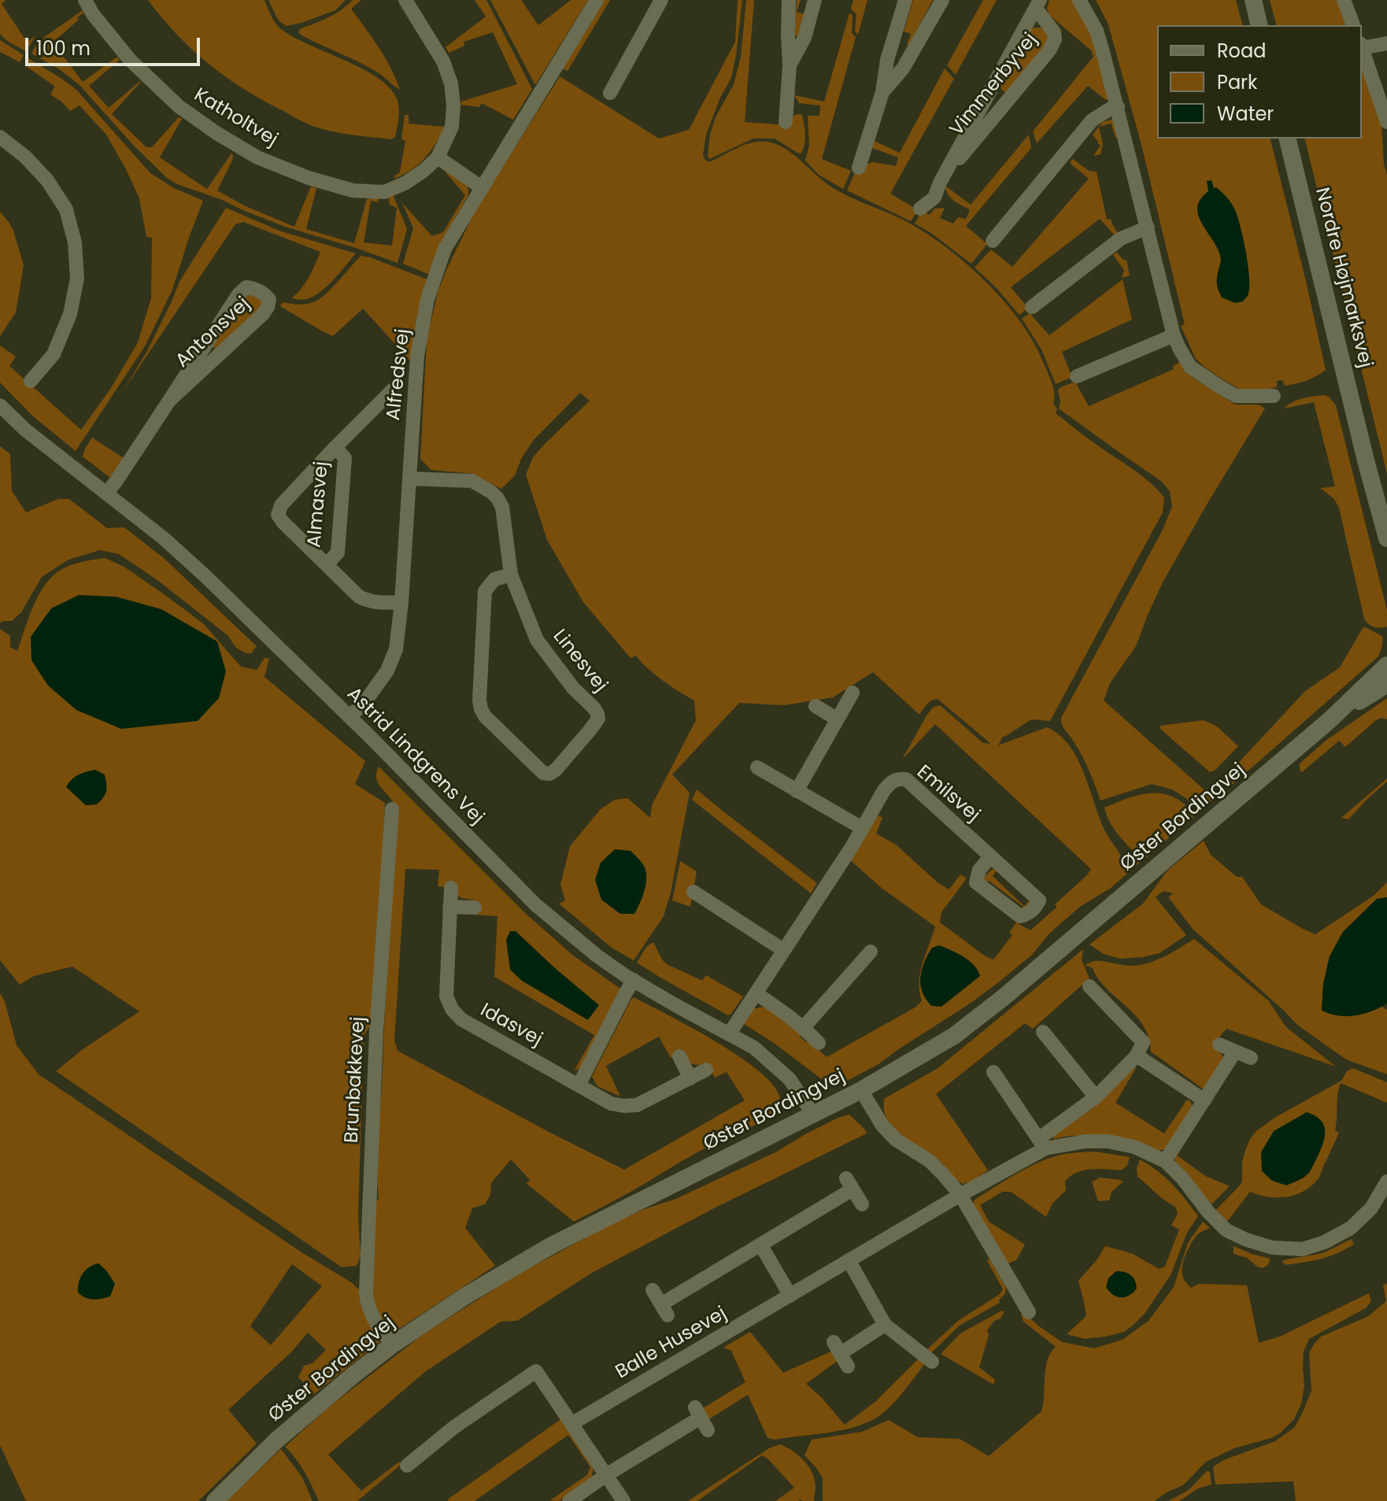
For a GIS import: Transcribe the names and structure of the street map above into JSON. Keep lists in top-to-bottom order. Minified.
{"streets":{"street":["Vimmerbyvej","Katholtvej","Nordre Højmarksvej","Antonsvej","Alfredsvej","Almasvej","Linesvej","Astrid Lindgrens Vej","Emilsvej","Øster Bordingvej","Idasvej","Brunbakkevej","Balle Husevej"]},"crossings":[["Antonsvej","Astrid Lindgrens Vej"],["Alfredsvej","Almasvej"],["Alfredsvej","Linesvej"],["Alfredsvej","Astrid Lindgrens Vej"],["Astrid Lindgrens Vej","Emilsvej"],["Astrid Lindgrens Vej","Øster Bordingvej"],["Øster Bordingvej","Brunbakkevej"]],"legend":["Road","Park","Water"],"scale_bar":"100 m"}
